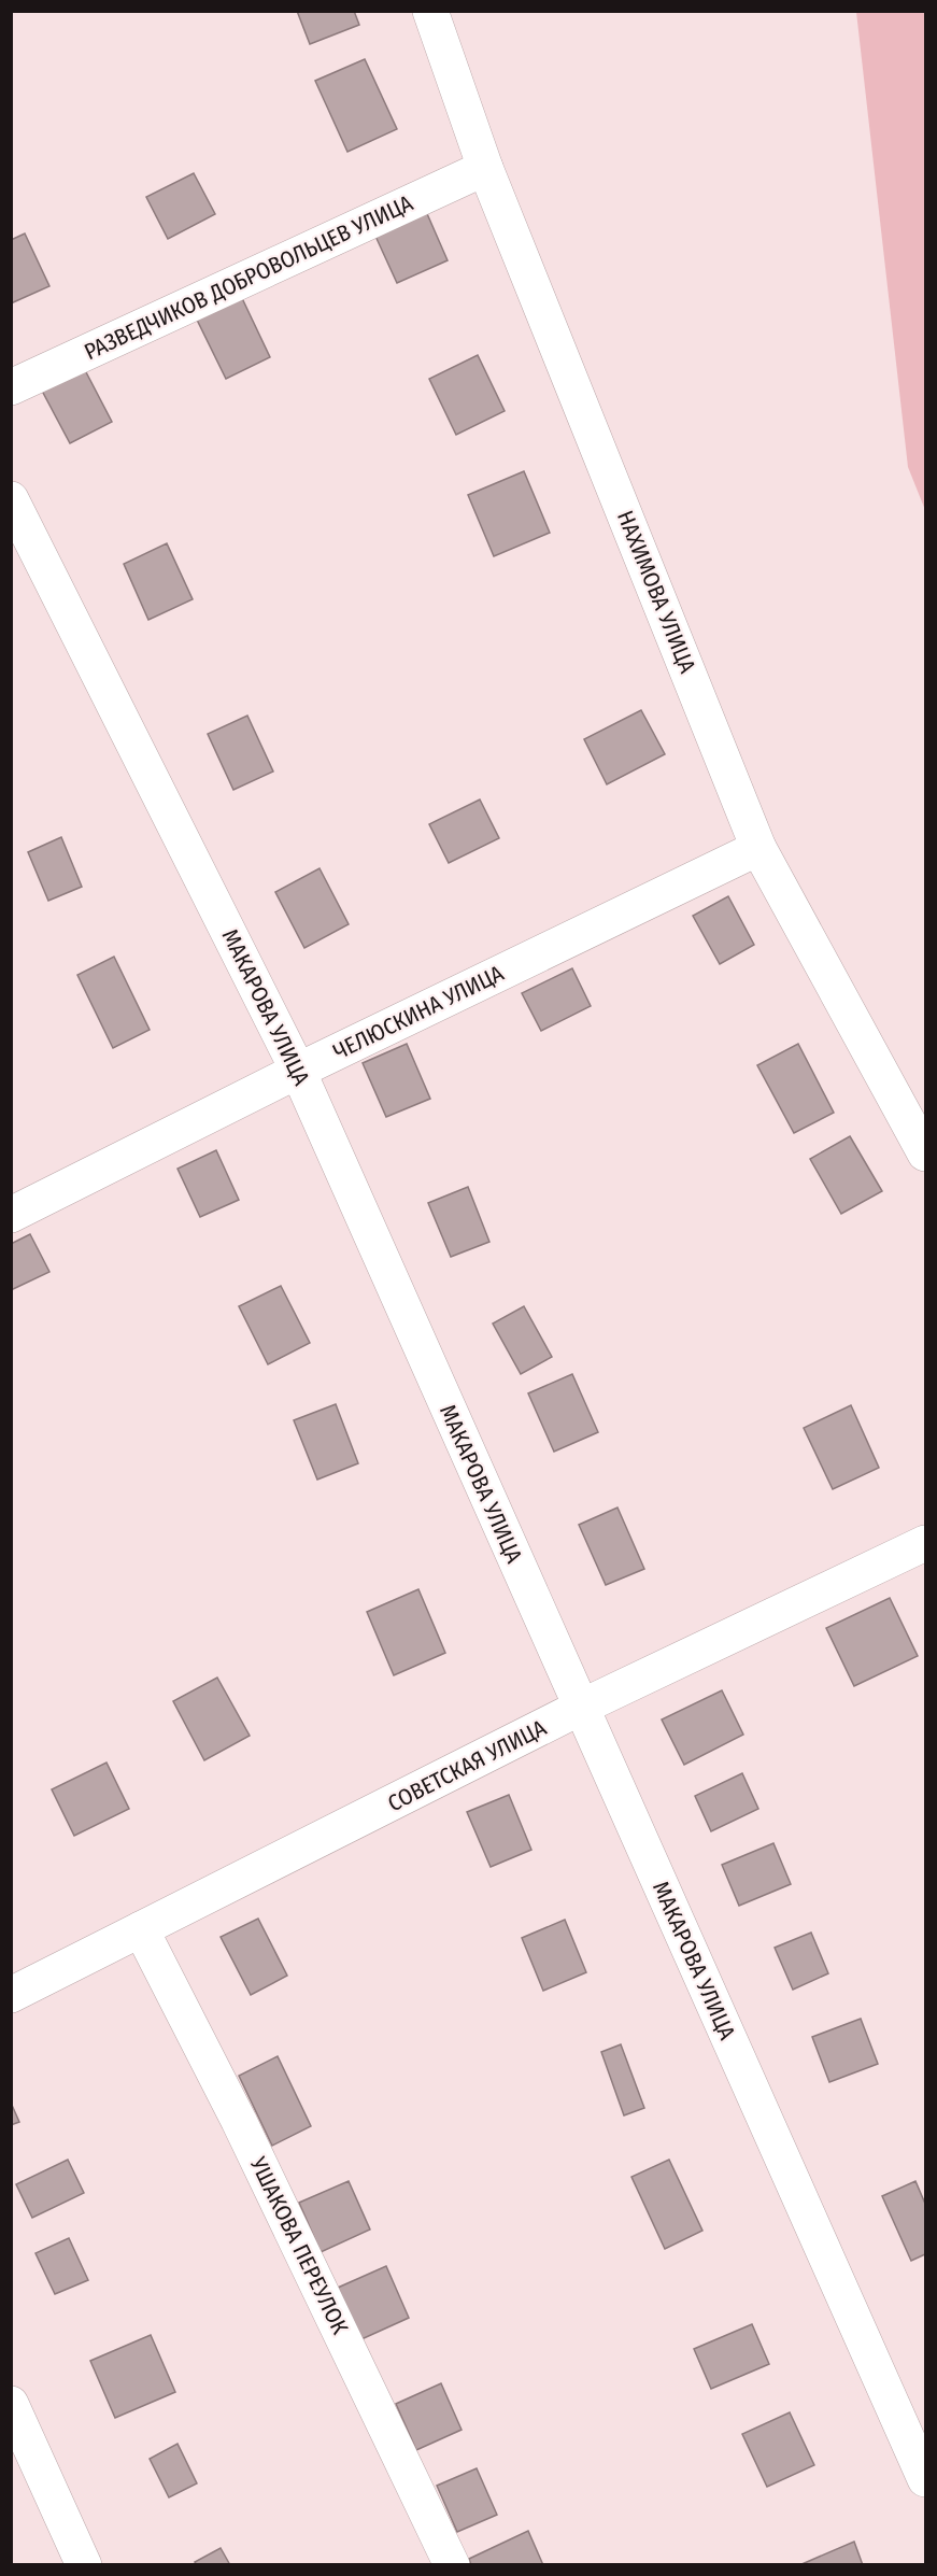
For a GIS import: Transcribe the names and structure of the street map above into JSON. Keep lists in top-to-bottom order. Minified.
{"streets":{"street":["РАЗВЕДЧИКОВ ДОБРОВОЛЬЦЕВ УЛИЦА","НАХИМОВА УЛИЦА","МАКАРОВА УЛИЦА","ЧЕЛЮСКИНА УЛИЦА","СОВЕТСКАЯ УЛИЦА","УШАКОВА ПЕРЕУЛОК"]},"crossings":[["РАЗВЕДЧИКОВ ДОБРОВОЛЬЦЕВ УЛИЦА","НАХИМОВА УЛИЦА"],["НАХИМОВА УЛИЦА","ЧЕЛЮСКИНА УЛИЦА"],["МАКАРОВА УЛИЦА","ЧЕЛЮСКИНА УЛИЦА"],["МАКАРОВА УЛИЦА","СОВЕТСКАЯ УЛИЦА"],["СОВЕТСКАЯ УЛИЦА","УШАКОВА ПЕРЕУЛОК"]]}
